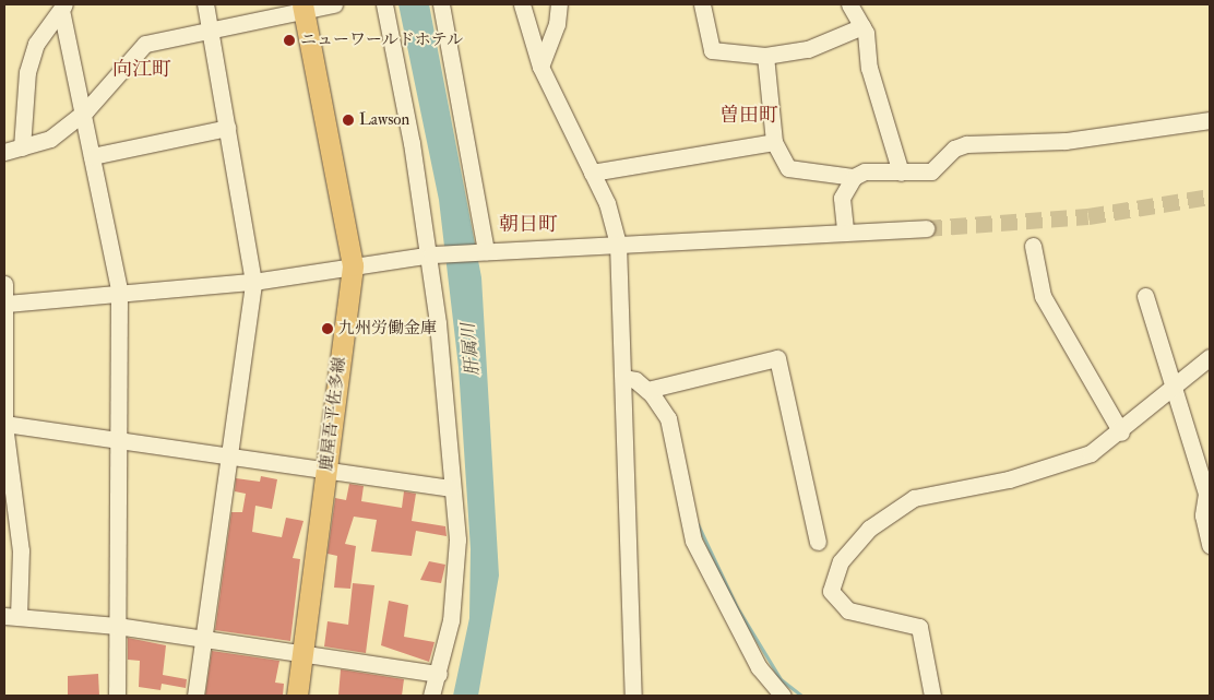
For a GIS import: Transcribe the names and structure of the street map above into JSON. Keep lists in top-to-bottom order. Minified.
{"streets":{"main road":["鹿屋吾平佐多線"]},"districts":["向江町","曽田町","朝日町"],"water":["肝属川"],"places":["ニューワールドホテル","Lawson","九州労働金庫"]}
